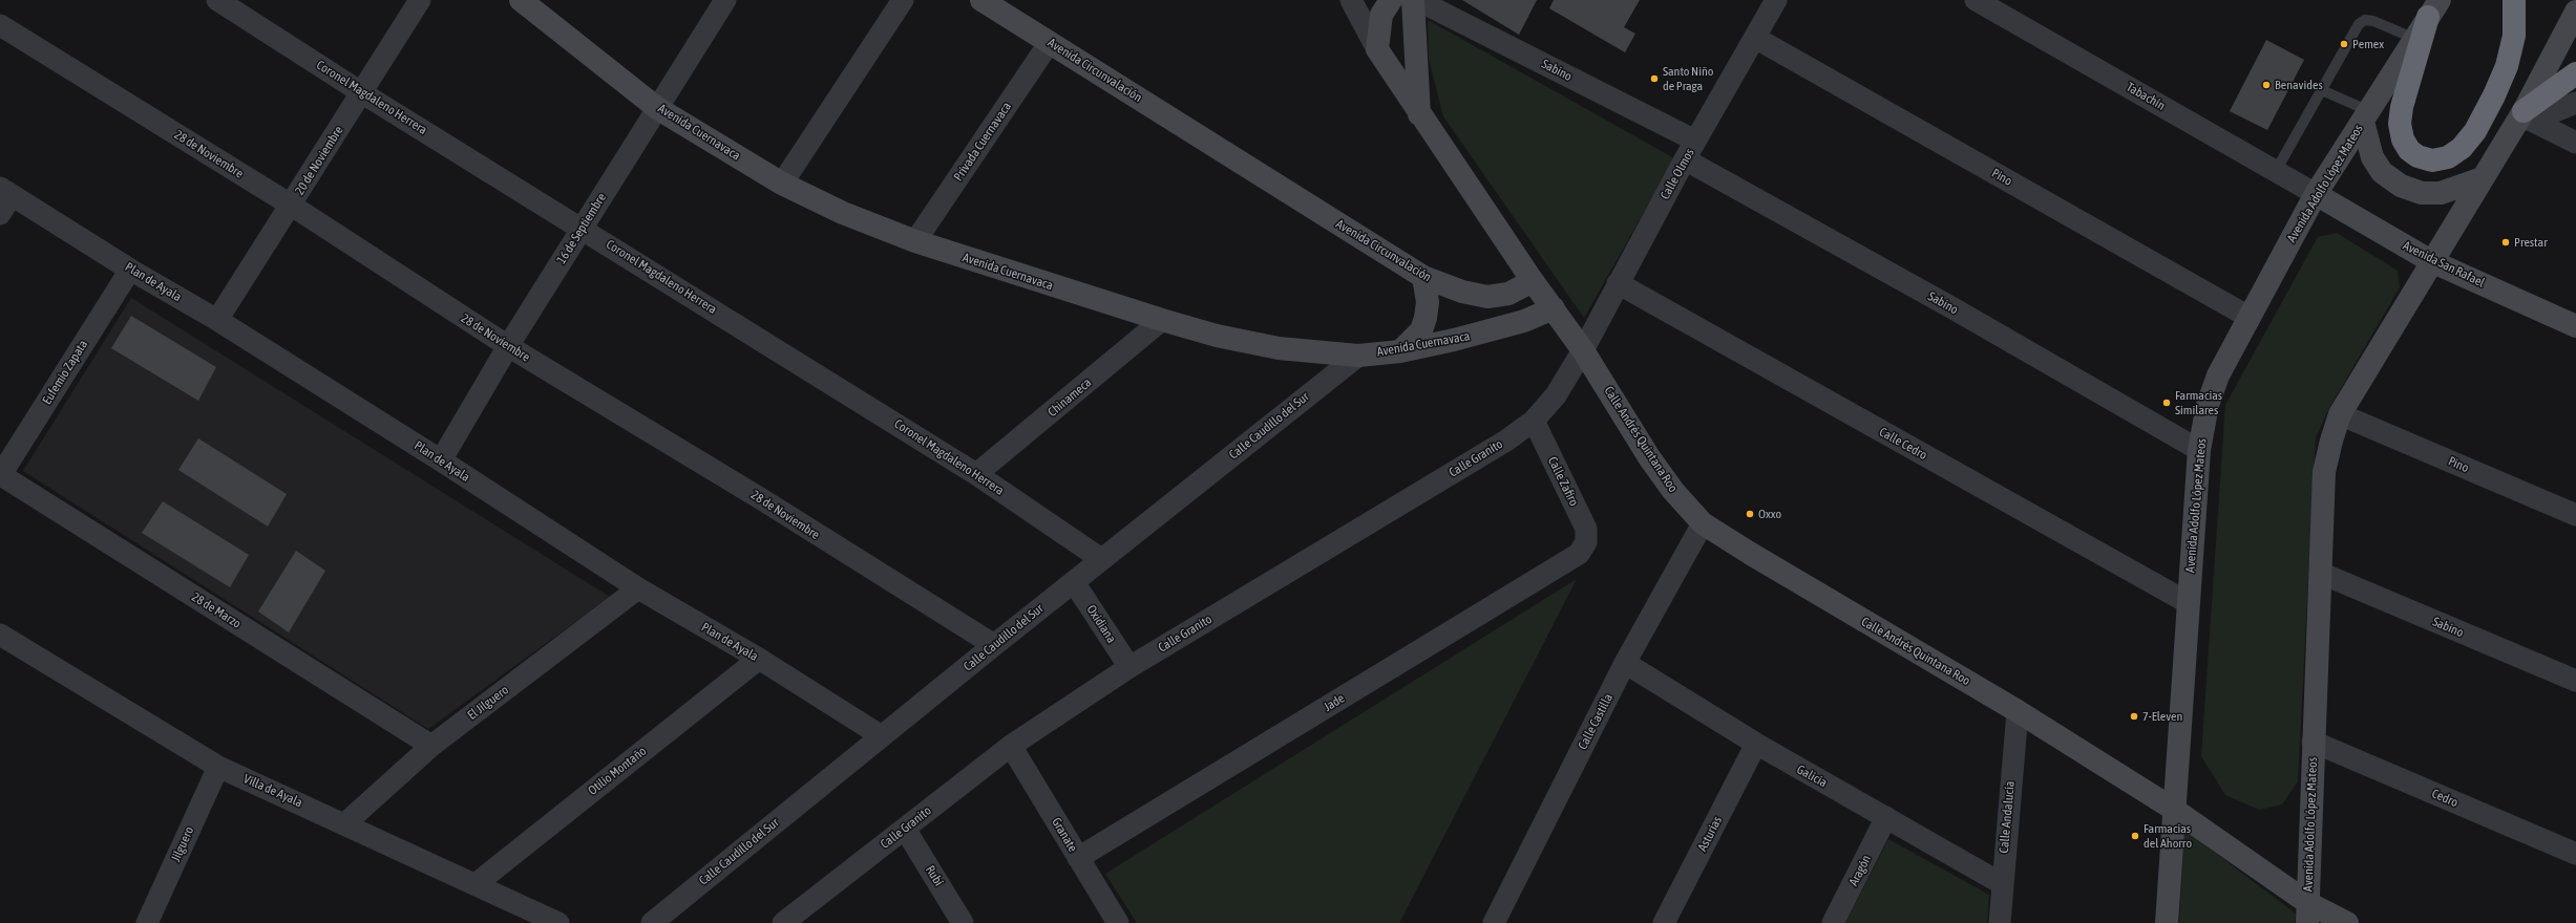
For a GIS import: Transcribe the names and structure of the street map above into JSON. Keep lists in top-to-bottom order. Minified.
{"streets":{"street":["Avenida Circunvalación","Sabino","Tabachín","Coronel Magdaleno Herrera","Avenida Cuernavaca","Privada Cuernavaca","28 de Noviembre","20 de Noviembre","Calle Olmos","Pino","Avenida Adolfo López Mateos","16 de Septiembre","Avenida San Rafael","Plan de Ayala","Eufemio Zapata","Chinameca","Calle Caudillo del Sur","Calle Andrés Quintana Roo","Calle Cedro","Calle Granito","Calle Zafiro","28 de Marzo","Oxidiana","El Jilguero","Jade","Calle Castilla","Otilio Montaño","Galicia","Villa de Ayala","Cedro","Calle Andalucía","Asturias","Granate","Jilguero","Aragón","Rubí"]},"crossings":[["Avenida Circunvalación","Privada Cuernavaca"],["Avenida Circunvalación","Calle Andrés Quintana Roo"],["Sabino","Calle Olmos"],["Sabino","Avenida Adolfo López Mateos"],["Tabachín","Avenida Adolfo López Mateos"],["Tabachín","Avenida San Rafael"],["Coronel Magdaleno Herrera","20 de Noviembre"],["Coronel Magdaleno Herrera","16 de Septiembre"],["Coronel Magdaleno Herrera","Chinameca"],["Coronel Magdaleno Herrera","Calle Caudillo del Sur"],["Avenida Cuernavaca","Privada Cuernavaca"],["Avenida Cuernavaca","16 de Septiembre"],["Avenida Cuernavaca","Chinameca"],["Avenida Cuernavaca","Calle Caudillo del Sur"],["Avenida Cuernavaca","Calle Andrés Quintana Roo"],["28 de Noviembre","20 de Noviembre"],["28 de Noviembre","16 de Septiembre"],["28 de Noviembre","Calle Caudillo del Sur"],["20 de Noviembre","Plan de Ayala"],["Calle Olmos","Pino"],["Calle Olmos","Calle Andrés Quintana Roo"],["Calle Olmos","Calle Cedro"],["Calle Olmos","Calle Granito"],["Pino","Avenida Adolfo López Mateos"],["Avenida Adolfo López Mateos","Avenida San Rafael"],["Avenida Adolfo López Mateos","Calle Andrés Quintana Roo"],["Avenida Adolfo López Mateos","Calle Cedro"],["Avenida Adolfo López Mateos","Cedro"],["16 de Septiembre","Plan de Ayala"],["Plan de Ayala","Eufemio Zapata"],["Plan de Ayala","Calle Caudillo del Sur"],["Plan de Ayala","El Jilguero"],["Plan de Ayala","Otilio Montaño"],["Eufemio Zapata","28 de Marzo"],["Calle Caudillo del Sur","Oxidiana"],["Calle Andrés Quintana Roo","Calle Granito"],["Calle Andrés Quintana Roo","Calle Castilla"],["Calle Andrés Quintana Roo","Calle Andalucía"],["Calle Granito","Calle Zafiro"],["Calle Granito","Oxidiana"],["Calle Granito","Granate"],["Calle Granito","Rubí"],["Calle Zafiro","Jade"],["28 de Marzo","El Jilguero"],["El Jilguero","Villa de Ayala"],["Jade","Granate"],["Calle Castilla","Galicia"],["Otilio Montaño","Villa de Ayala"],["Galicia","Calle Andalucía"],["Galicia","Asturias"],["Galicia","Aragón"],["Villa de Ayala","Jilguero"]],"places":["Pemex","Santo Niño de Praga","Benavides","Prestar","Farmacias Similares","Oxxo","7-Eleven","Farmacias del Ahorro"]}
